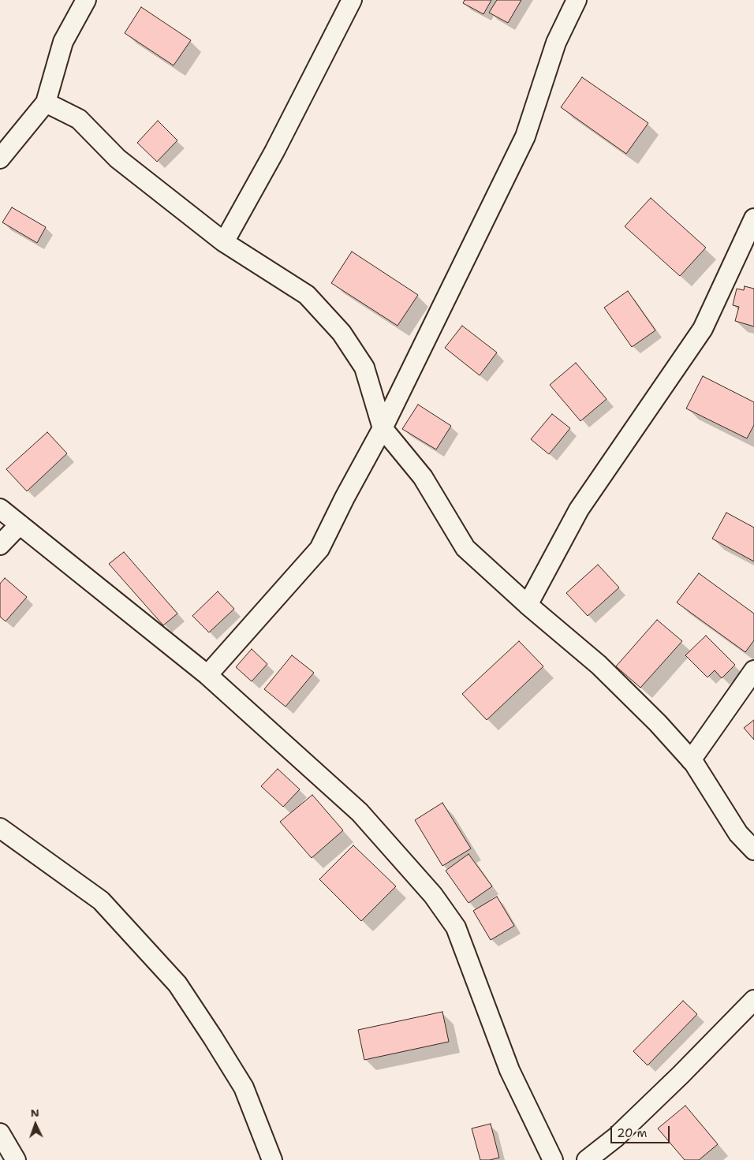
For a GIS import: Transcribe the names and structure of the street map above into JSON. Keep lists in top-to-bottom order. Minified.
{"scale_bar":"20 m","north":"top"}
